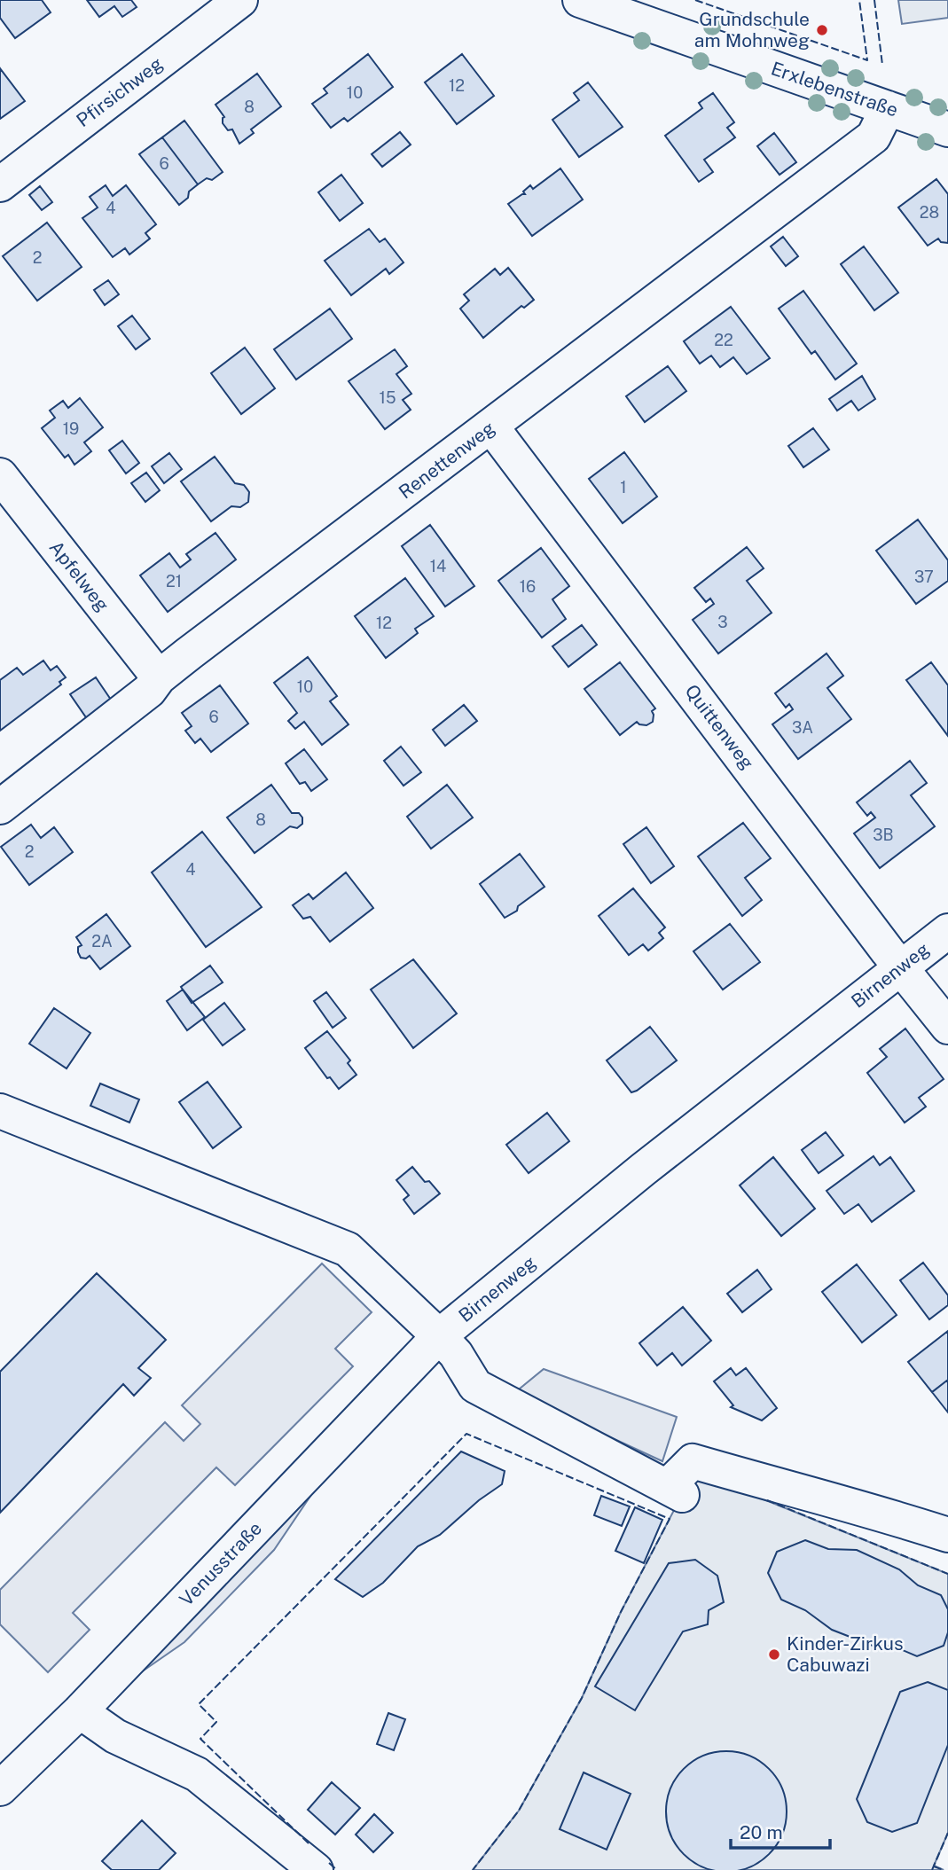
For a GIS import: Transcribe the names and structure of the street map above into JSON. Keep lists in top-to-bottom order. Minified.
{"streets":{"street":["Erxlebenstraße","Pfirsichweg","Renettenweg","Apfelweg","Quittenweg","Birnenweg","Venusstraße"]},"crossings":[["Erxlebenstraße","Renettenweg"],["Renettenweg","Apfelweg"],["Renettenweg","Quittenweg"],["Quittenweg","Birnenweg"],["Birnenweg","Venusstraße"]],"places":["Grundschule am Mohnweg","Kinder-Zirkus Cabuwazi"],"house_numbers":["12","10","8","6","4","28","2","22","15","19","1","14","37","21","16","3","12","10","6","3A","8","3B","2","4","2A"],"scale_bar":"20 m"}
